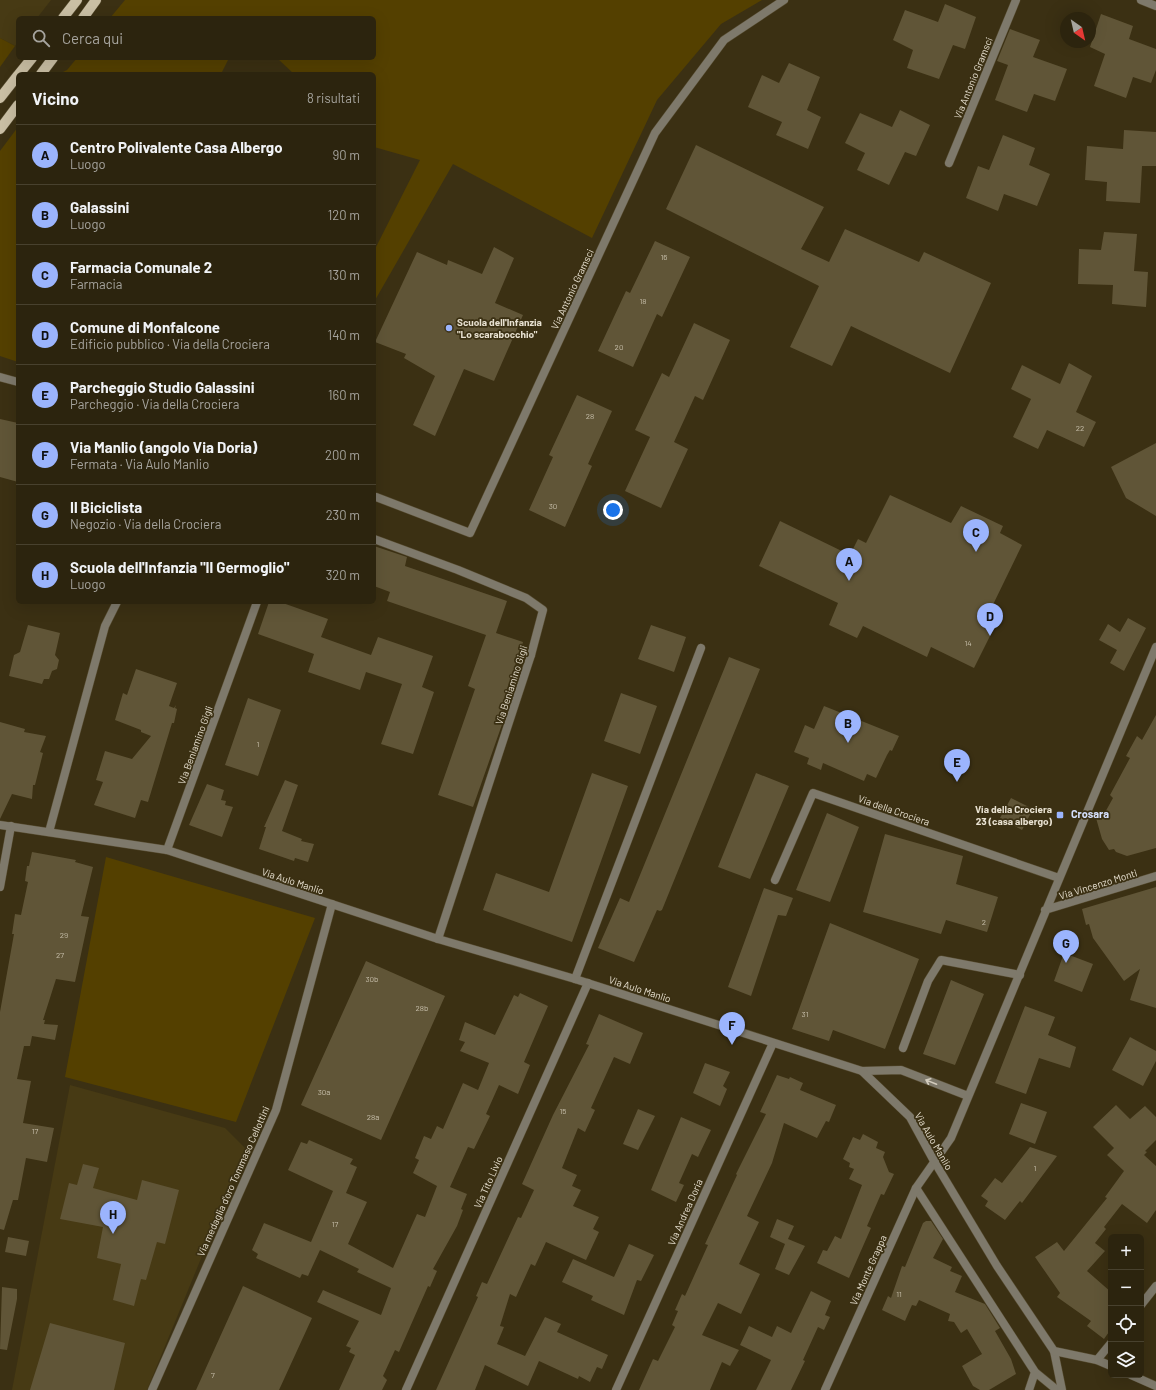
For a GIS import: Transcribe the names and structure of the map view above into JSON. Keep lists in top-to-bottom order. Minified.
{"streets":{"street":["Via Antonio Gramsci","Via Beniamino Gigli","Via della Crociera","Via Aulo Manlio","Via Vincenzo Monti","Via medaglia d'oro Tommaso Cellottini","Via Tito Livio","Via Andrea Doria","Via Monte Grappa"]},"crossings":[["Via Beniamino Gigli","Via Aulo Manlio"],["Via Aulo Manlio","Via medaglia d'oro Tommaso Cellottini"],["Via Aulo Manlio","Via Tito Livio"],["Via Aulo Manlio","Via Andrea Doria"],["Via Aulo Manlio","Via Monte Grappa"]],"districts":["Crosara"],"places":{"other":["Scuola dell'Infanzia \"Lo scarabocchio\""],"transit":["Via della Crociera 23 (casa albergo)"]},"house_numbers":["16","18","20","28","22","30","14","1","2","29","27","30b","28b","31","30a","15","28a","17","1","17","11","7"],"north":"bottom right","page":{"search":"Cerca qui","heading":["Vicino","8 risultati"],"list":[{"mark":"A","name":"Centro Polivalente Casa Albergo","note":"Luogo","value":"90 m"},{"mark":"B","name":"Galassini","note":"Luogo","value":"120 m"},{"mark":"C","name":"Farmacia Comunale 2","note":"Farmacia","value":"130 m"},{"mark":"D","name":"Comune di Monfalcone","note":"Edificio pubblico · Via della Crociera","value":"140 m"},{"mark":"E","name":"Parcheggio Studio Galassini","note":"Parcheggio · Via della Crociera","value":"160 m"},{"mark":"F","name":"Via Manlio (angolo Via Doria)","note":"Fermata · Via Aulo Manlio","value":"200 m"},{"mark":"G","name":"Il Biciclista","note":"Negozio · Via della Crociera","value":"230 m"},{"mark":"H","name":"Scuola dell'Infanzia \"Il Germoglio\"","note":"Luogo","value":"320 m"}],"pins":["C","A","D","B","E","G","F","H"],"map_buttons":["+","−"]}}
